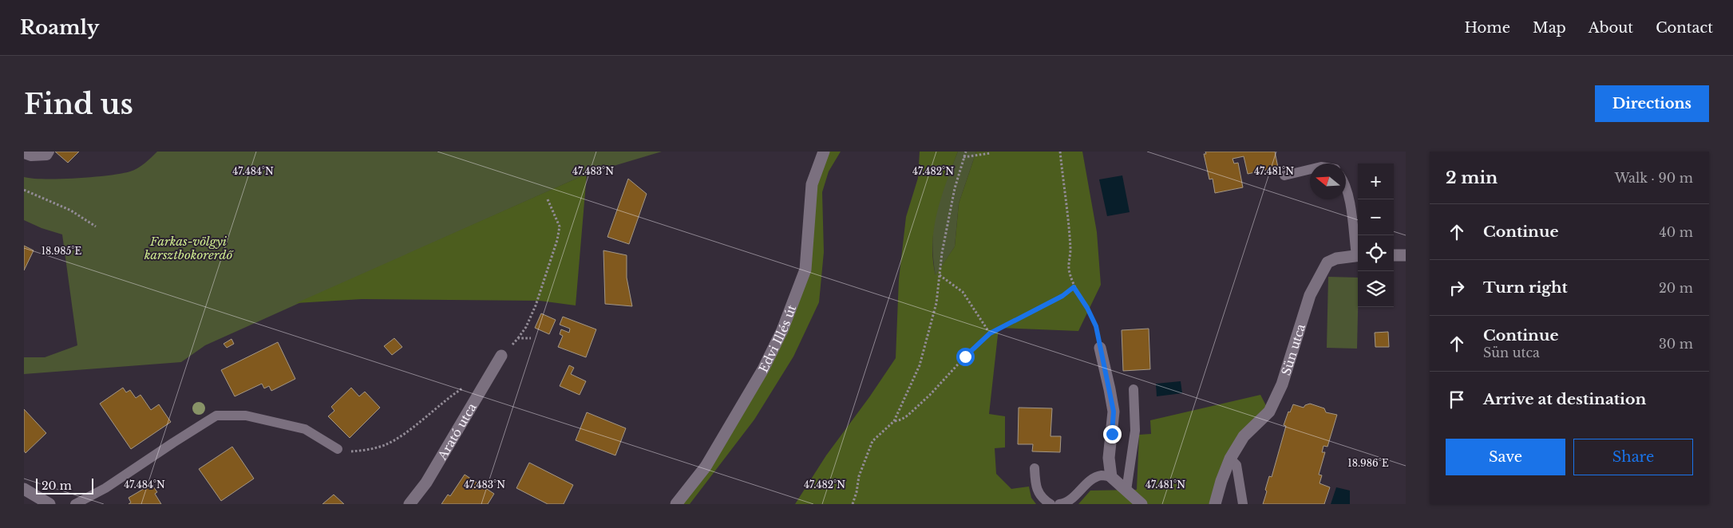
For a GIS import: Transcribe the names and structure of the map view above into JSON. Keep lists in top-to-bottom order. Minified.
{"streets":{"street":["Edvi Illés út","Sün utca","Arató utca"]},"parks":["Farkas-völgyi karsztbokorerdő"],"scale_bar":"20 m","north":"left","page":{"header":"Roamly","nav":["Home","Map","About","Contact"],"buttons":["Directions",["Save","Share"]],"title":"Find us","heading":["2 min","Walk · 90 m"],"map_buttons":["+","−"],"list":[["Continue","40 m"],["Turn right","20 m"],["Continue","Sün utca","30 m"],"Arrive at destination"],"scale":"20 m"},"coordinates":["47.484°N","47.483°N","47.482°N","47.481°N","18.985°E","18.986°E"]}
